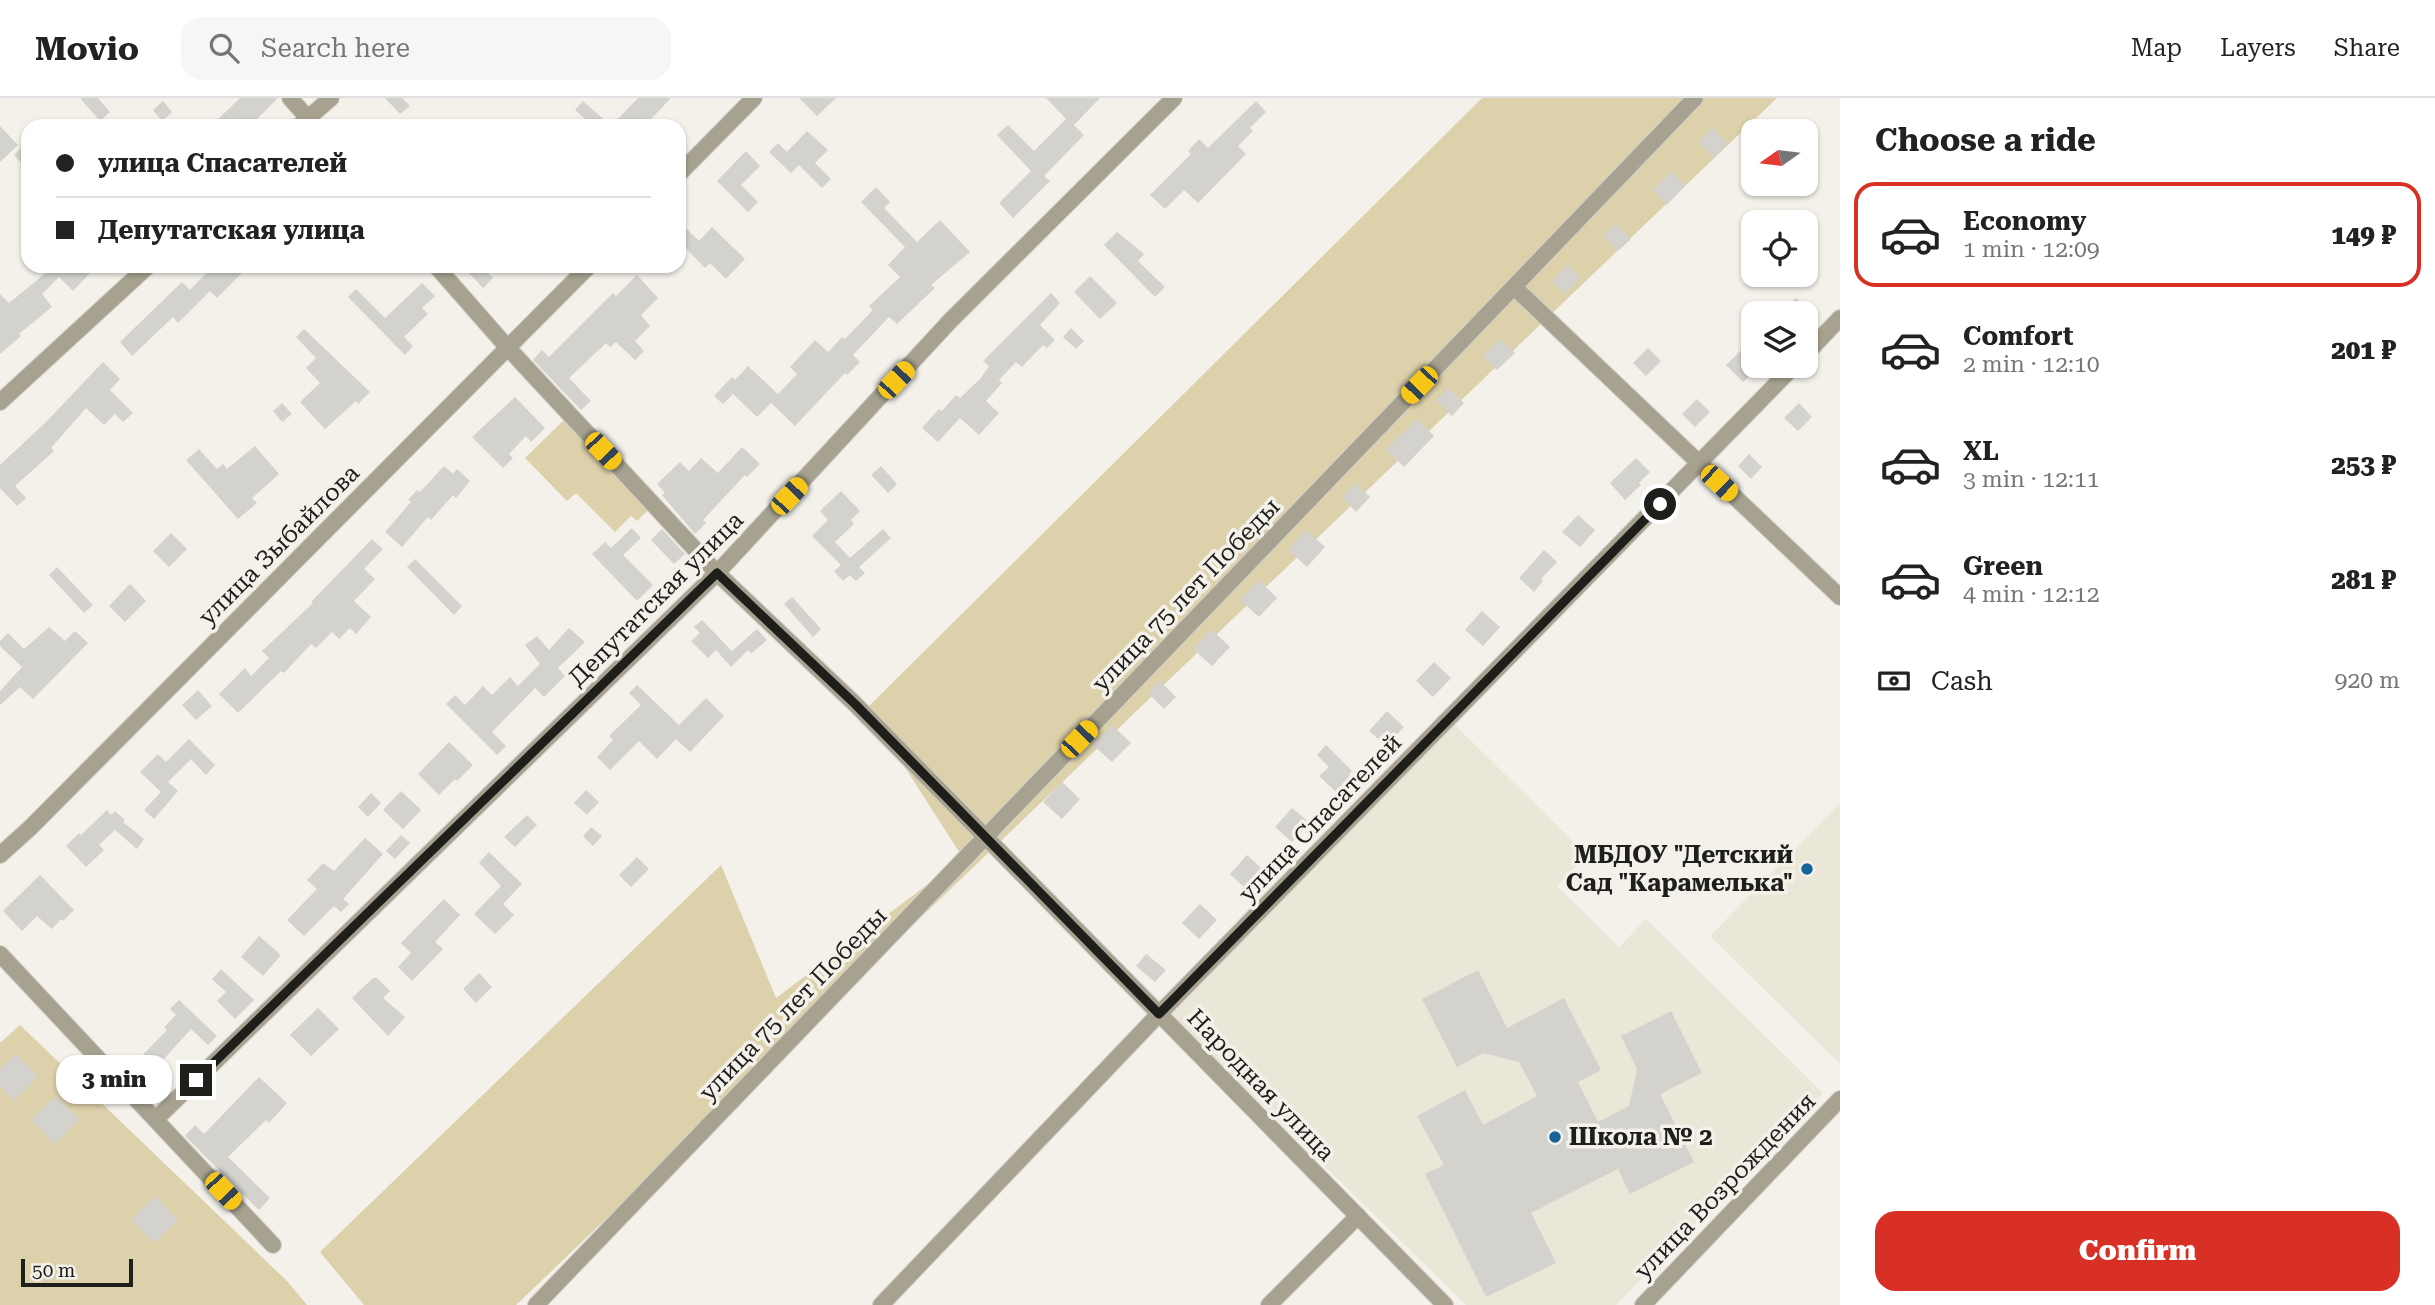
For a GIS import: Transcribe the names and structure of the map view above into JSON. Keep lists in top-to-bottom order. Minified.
{"streets":{"street":["улица Зыбайлова","улица 75 лет Победы","Депутатская улица","улица Спасателей","Народная улица","улица Возрождения"]},"crossings":[["улица Зыбайлова","Народная улица"],["улица 75 лет Победы","Народная улица"],["Депутатская улица","Народная улица"],["улица Спасателей","Народная улица"]],"places":["МБДОУ \"Детский Сад \"Карамелька\"","Школа № 2"],"scale_bar":"50 m","north":"left","page":{"header":"Movio","search":"Search here","nav":["Map","Layers","Share"],"heading":"Choose a ride","banner":["улица Спасателей","Депутатская улица"],"list":[{"name":"Economy","note":"1 min · 12:09","value":"149 ₽"},{"name":"Comfort","note":"2 min · 12:10","value":"201 ₽"},{"name":"XL","note":"3 min · 12:11","value":"253 ₽"},{"name":"Green","note":"4 min · 12:12","value":"281 ₽"}],"pay":["Cash","920 m"],"bubble":"3 min","buttons":"Confirm","scale":"50 m"}}
